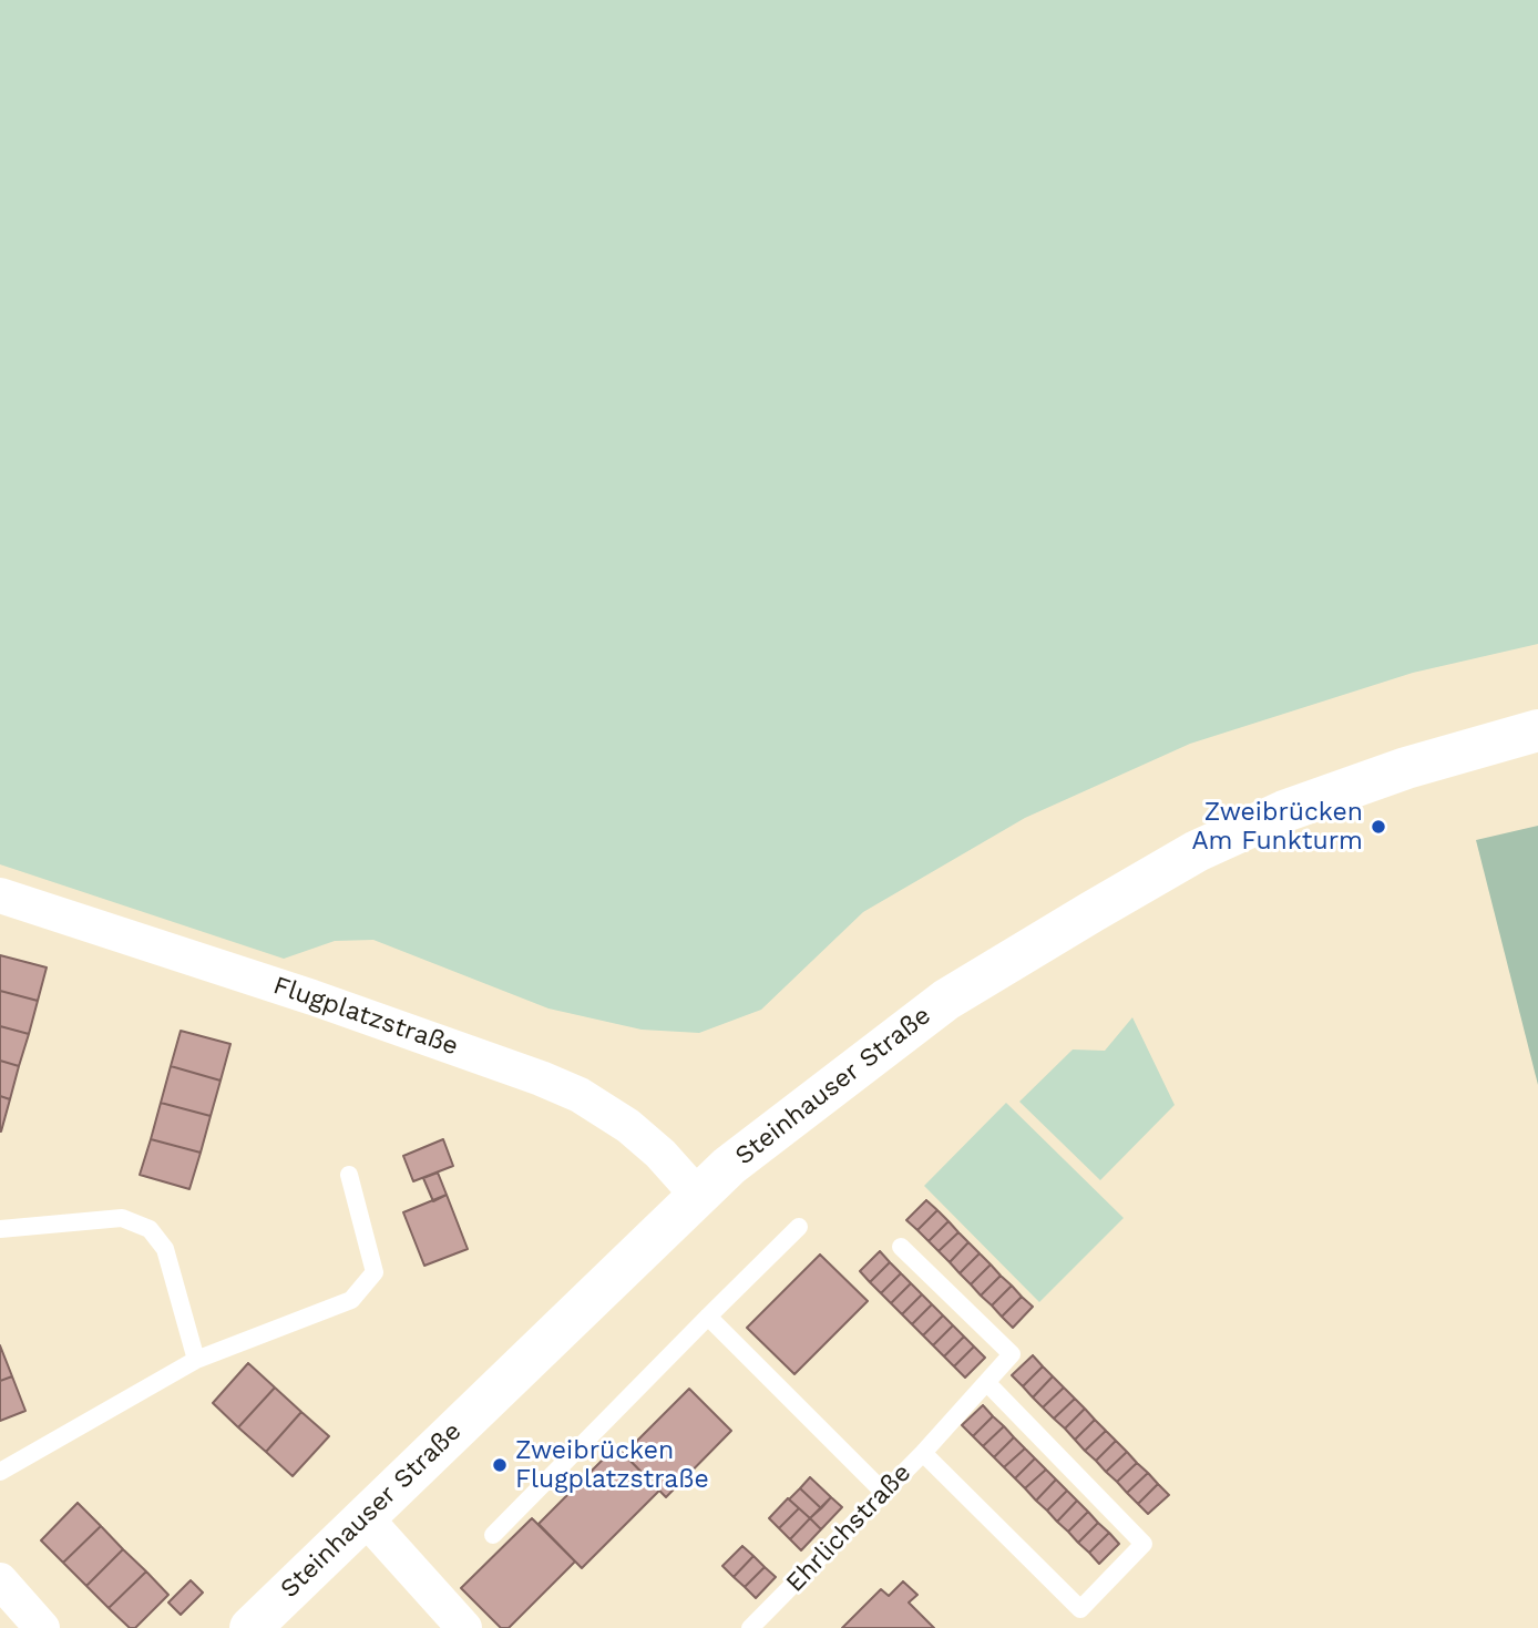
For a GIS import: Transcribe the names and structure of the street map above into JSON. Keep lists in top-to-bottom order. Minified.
{"streets":{"main road":["Steinhauser Straße"],"street":["Flugplatzstraße"],"lane":["Ehrlichstraße"]},"crossings":[["Flugplatzstraße","Steinhauser Straße"]],"places":["Zweibrücken Am Funkturm","Zweibrücken Flugplatzstraße"]}
